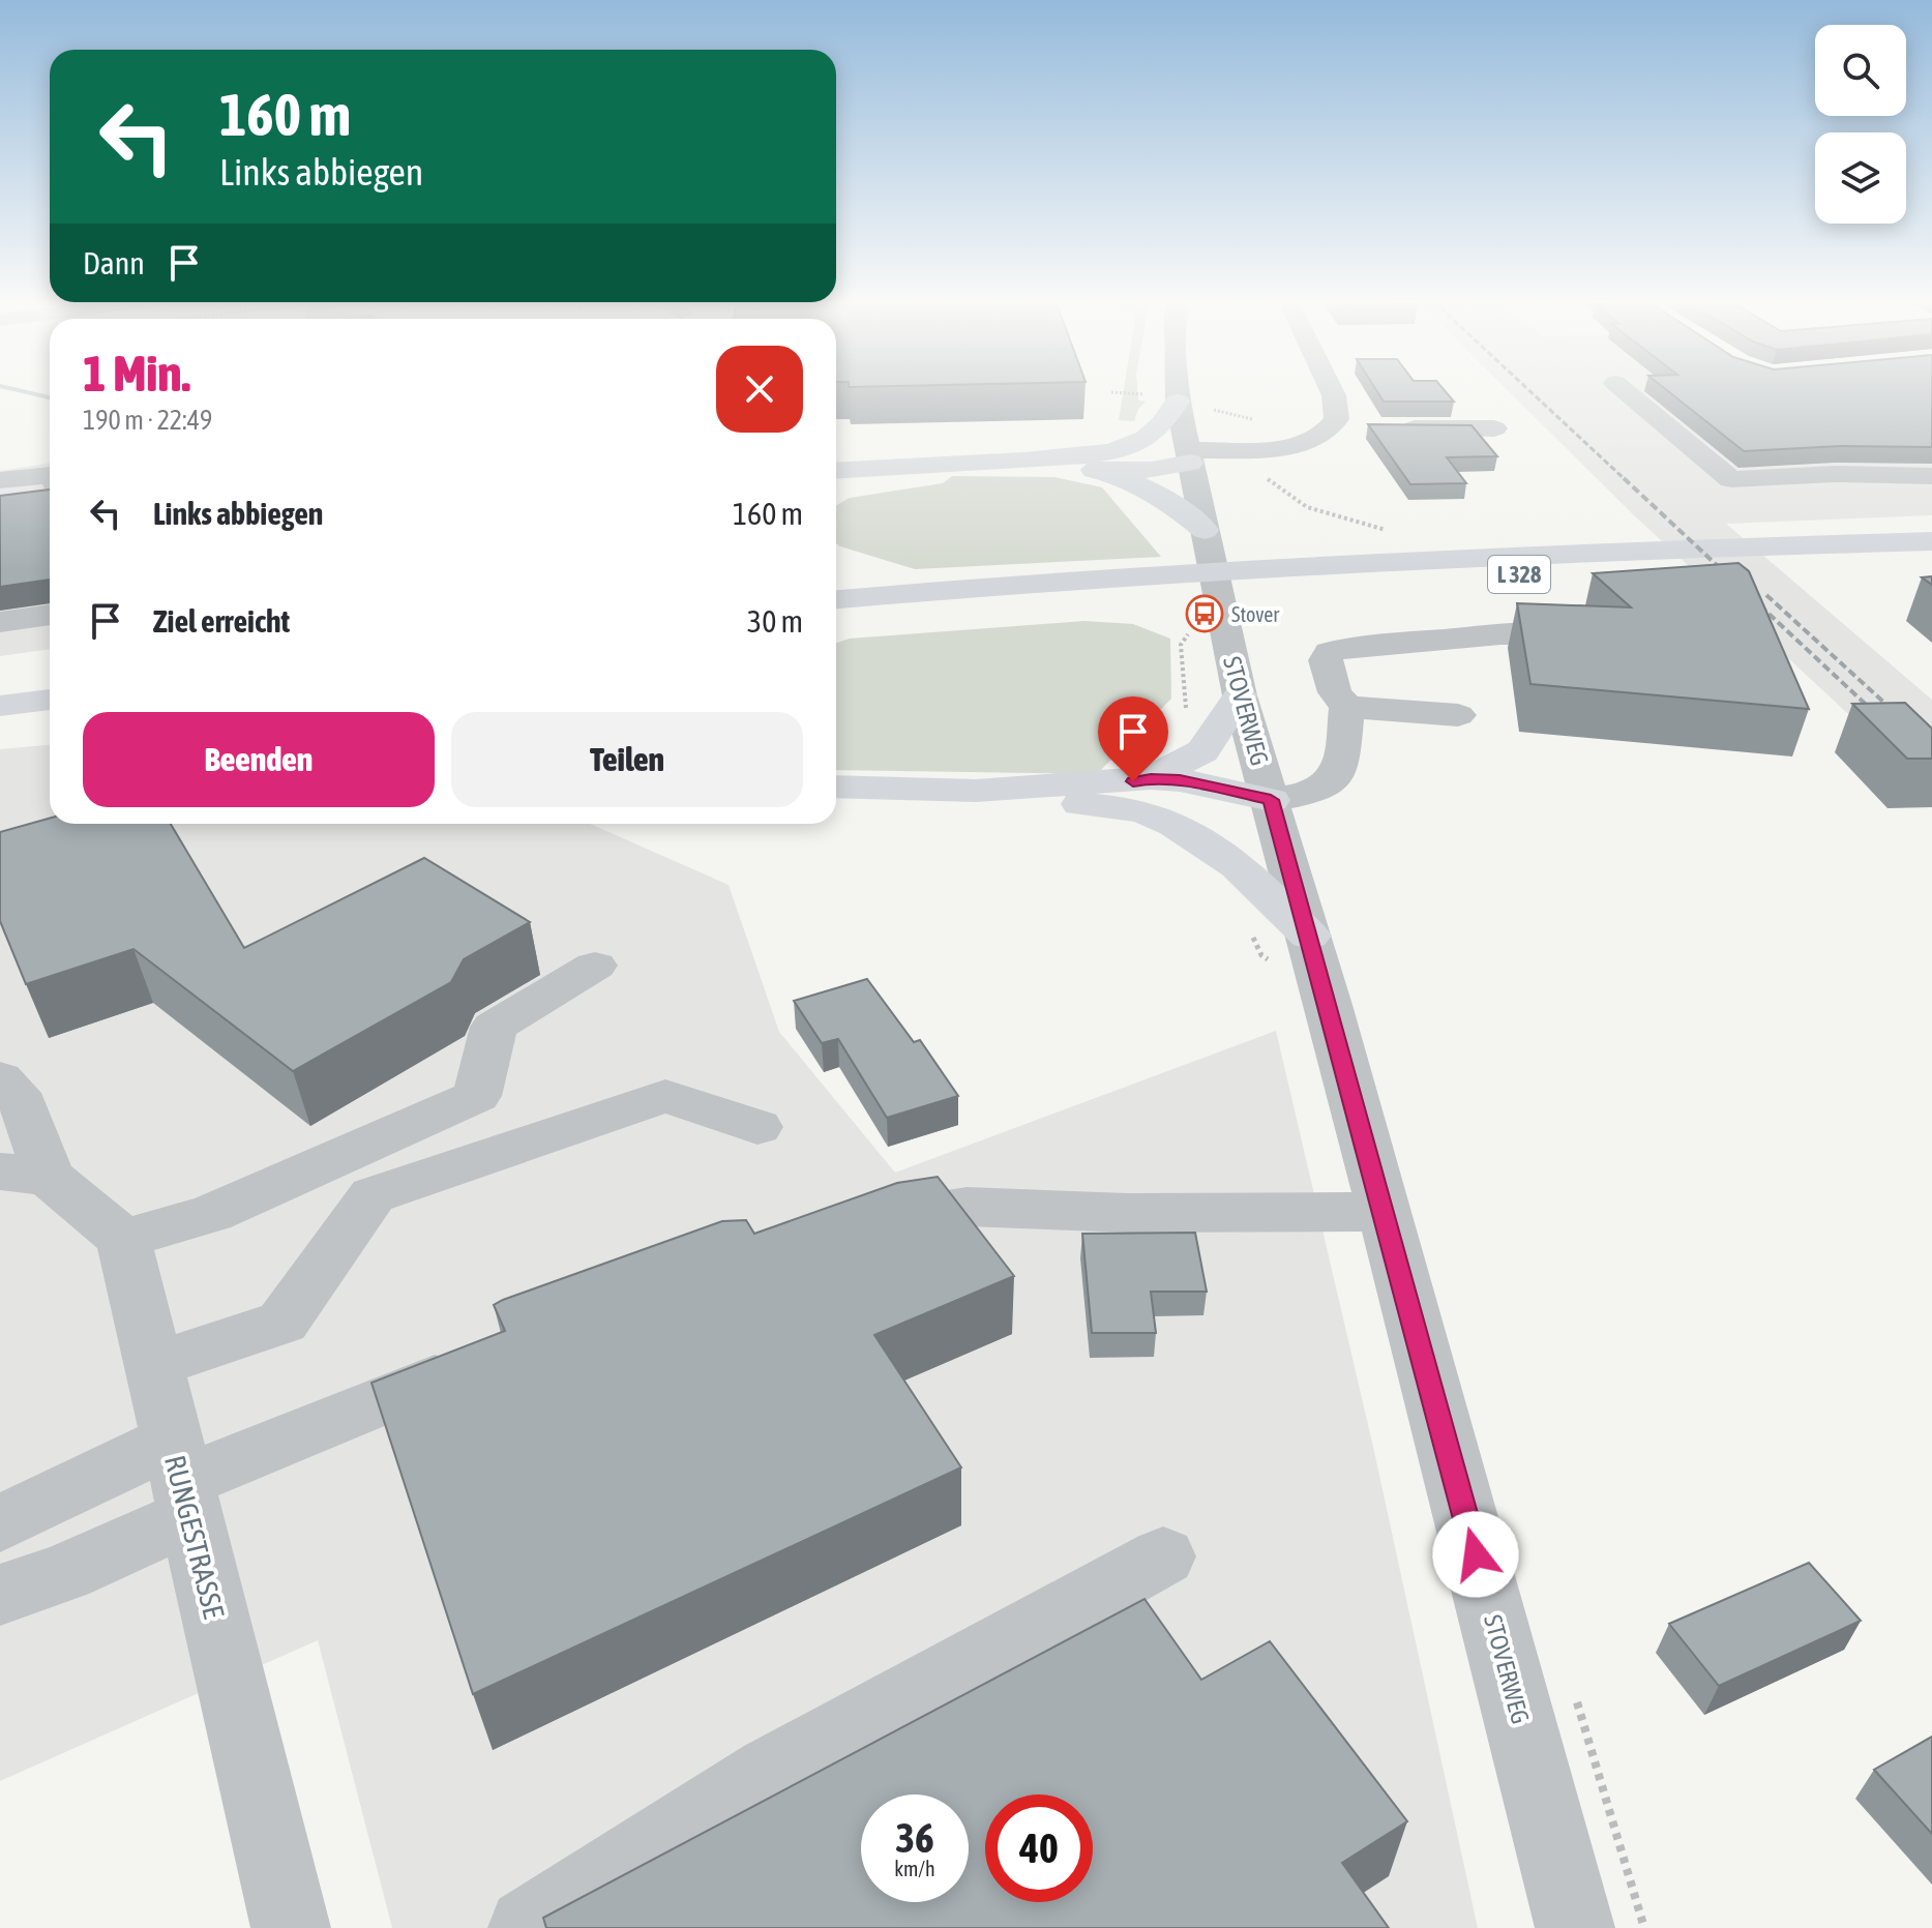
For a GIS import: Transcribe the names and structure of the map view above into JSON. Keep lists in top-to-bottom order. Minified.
{"streets":{"highway":["L 328"],"street":["STOVERWEG","RUNGESTRASSE"]},"places":{"bus stop":["Stover"]},"page":{"turn":["160 m","Links abbiegen"],"then":"Dann","heading":["1 Min.","190 m · 22:49"],"list":[{"name":"Links abbiegen","value":"160 m"},{"name":"Ziel erreicht","value":"30 m"}],"buttons":["Beenden","Teilen"],"speed":"36 km/h","limit":"40"}}
